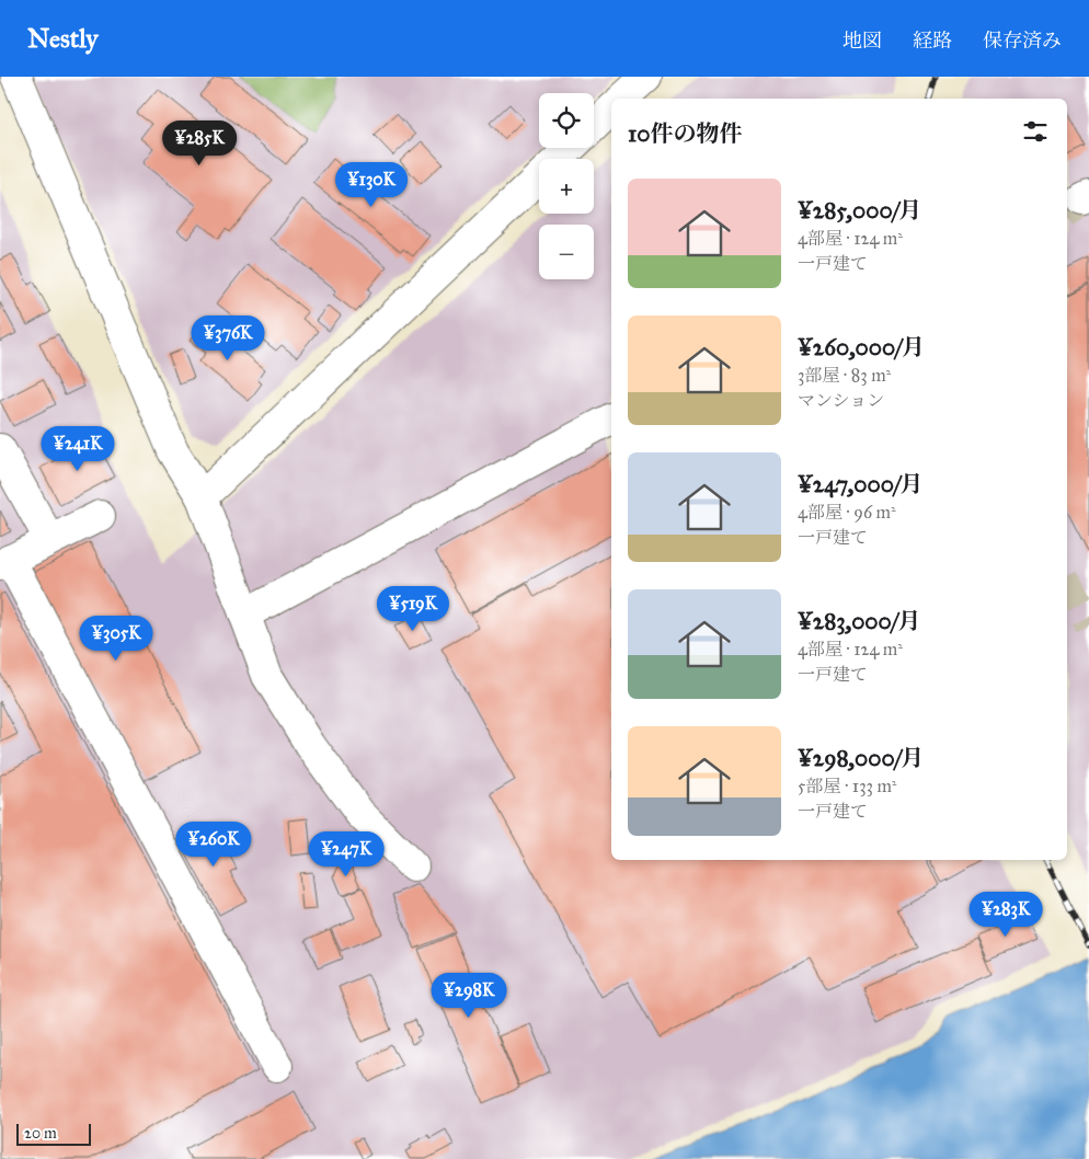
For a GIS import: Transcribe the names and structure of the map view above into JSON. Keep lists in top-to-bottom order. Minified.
{"scale_bar":"20 m","page":{"header":"Nestly","nav":["地図","経路","保存済み"],"map_buttons":["+","−"],"heading":"10件の物件","price":["¥285K","¥130K","¥376K","¥241K","¥519K","¥305K","¥260K","¥247K","¥283K","¥298K"],"list":[{"name":"¥285,000/月","note":"4部屋 · 124 m² · 一戸建て"},{"name":"¥260,000/月","note":"3部屋 · 83 m² · マンション"},{"name":"¥247,000/月","note":"4部屋 · 96 m² · 一戸建て"},{"name":"¥283,000/月","note":"4部屋 · 124 m² · 一戸建て"},{"name":"¥298,000/月","note":"5部屋 · 133 m² · 一戸建て"}],"scale":"20 m"}}
